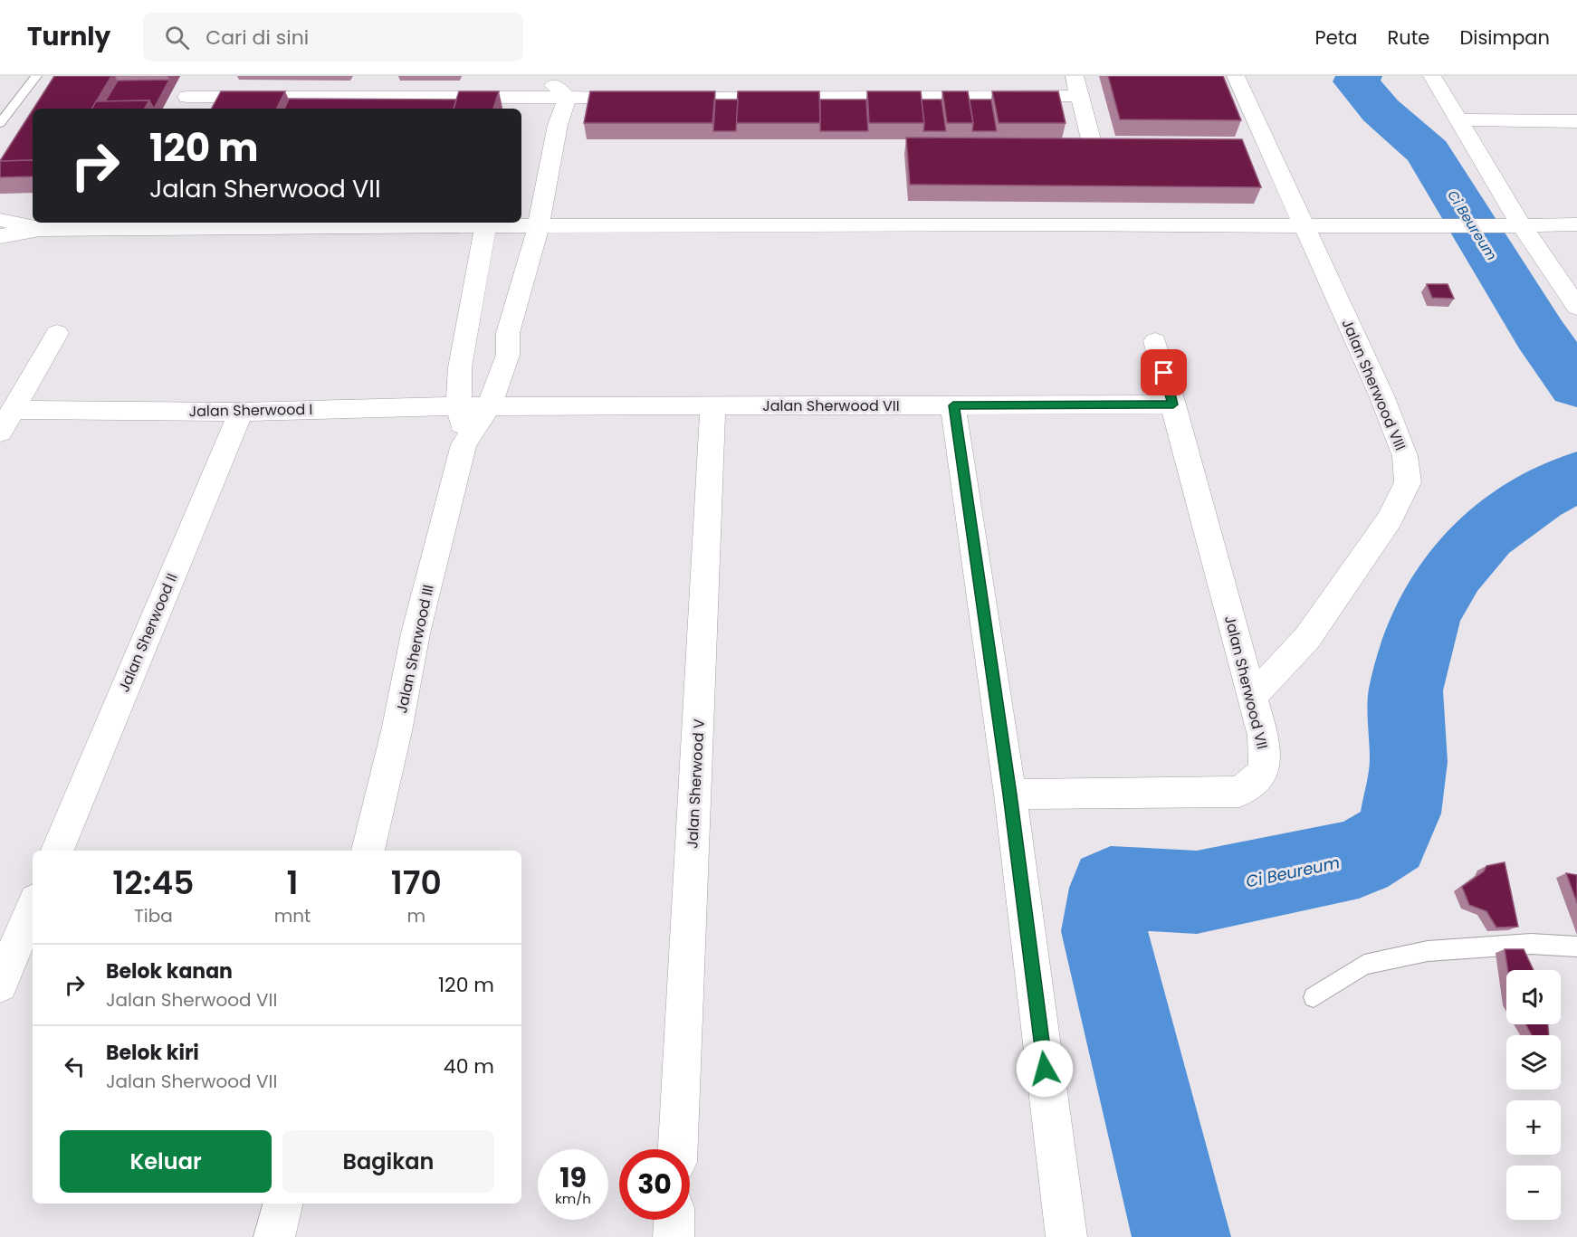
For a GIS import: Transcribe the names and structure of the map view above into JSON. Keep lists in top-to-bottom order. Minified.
{"streets":{"street":["Jalan Sherwood VIII","Jalan Sherwood VII","Jalan Sherwood I","Jalan Sherwood II","Jalan Sherwood III","Jalan Sherwood V"]},"crossings":[["Jalan Sherwood VIII","Jalan Sherwood VII"],["Jalan Sherwood VII","Jalan Sherwood I"],["Jalan Sherwood VII","Jalan Sherwood III"],["Jalan Sherwood VII","Jalan Sherwood V"],["Jalan Sherwood I","Jalan Sherwood II"],["Jalan Sherwood I","Jalan Sherwood III"]],"water":["Ci Beureum"],"page":{"header":"Turnly","search":"Cari di sini","nav":["Peta","Rute","Disimpan"],"turn":["120 m","Jalan Sherwood VII"],"eta":["12:45","Tiba","1","mnt","170","m"],"list":[{"name":"Belok kanan","note":"Jalan Sherwood VII","value":"120 m"},{"name":"Belok kiri","note":"Jalan Sherwood VII","value":"40 m"}],"map_buttons":["+","−"],"buttons":["Keluar","Bagikan"],"speed":"19 km/h","limit":"30"}}
